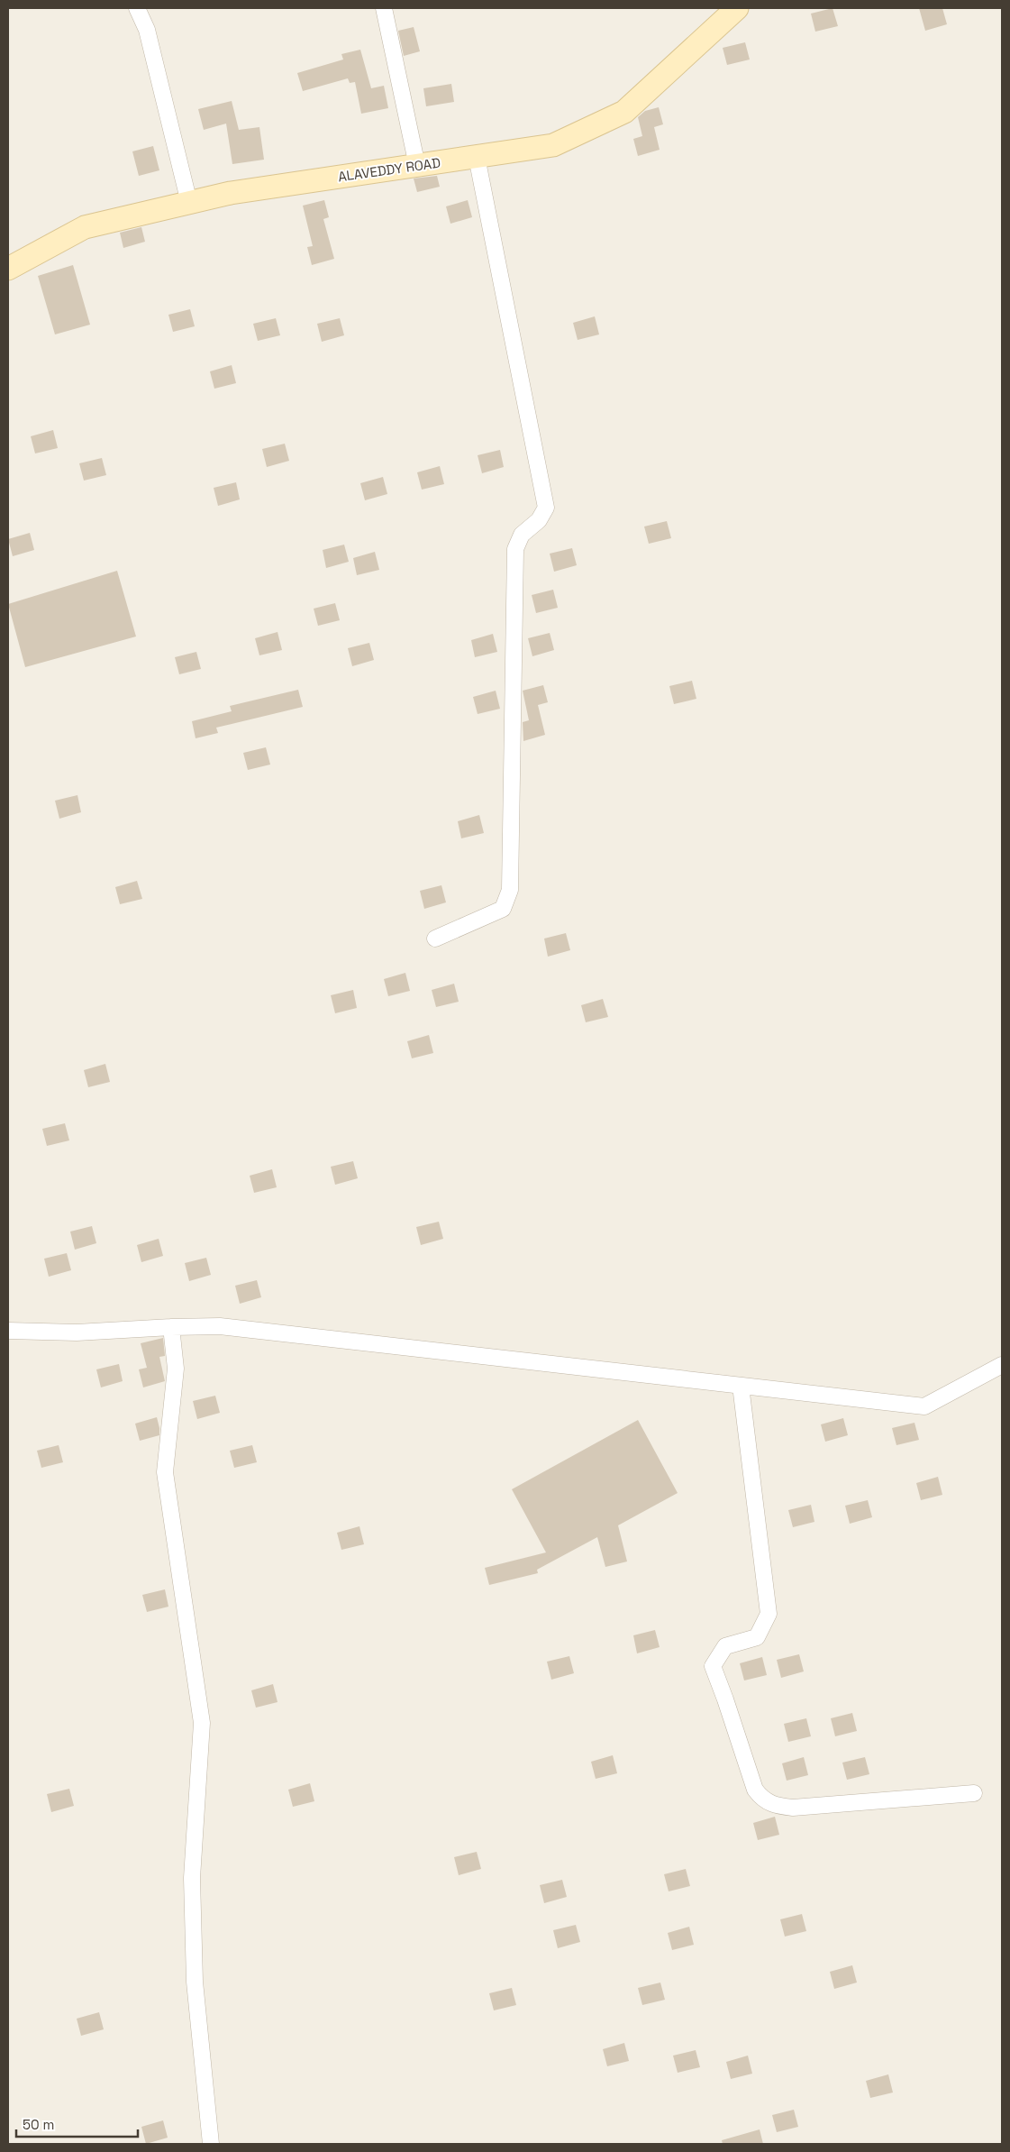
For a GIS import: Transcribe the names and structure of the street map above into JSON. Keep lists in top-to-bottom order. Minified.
{"streets":{"street":["ALAVEDDY ROAD"]},"scale_bar":"50 m"}
